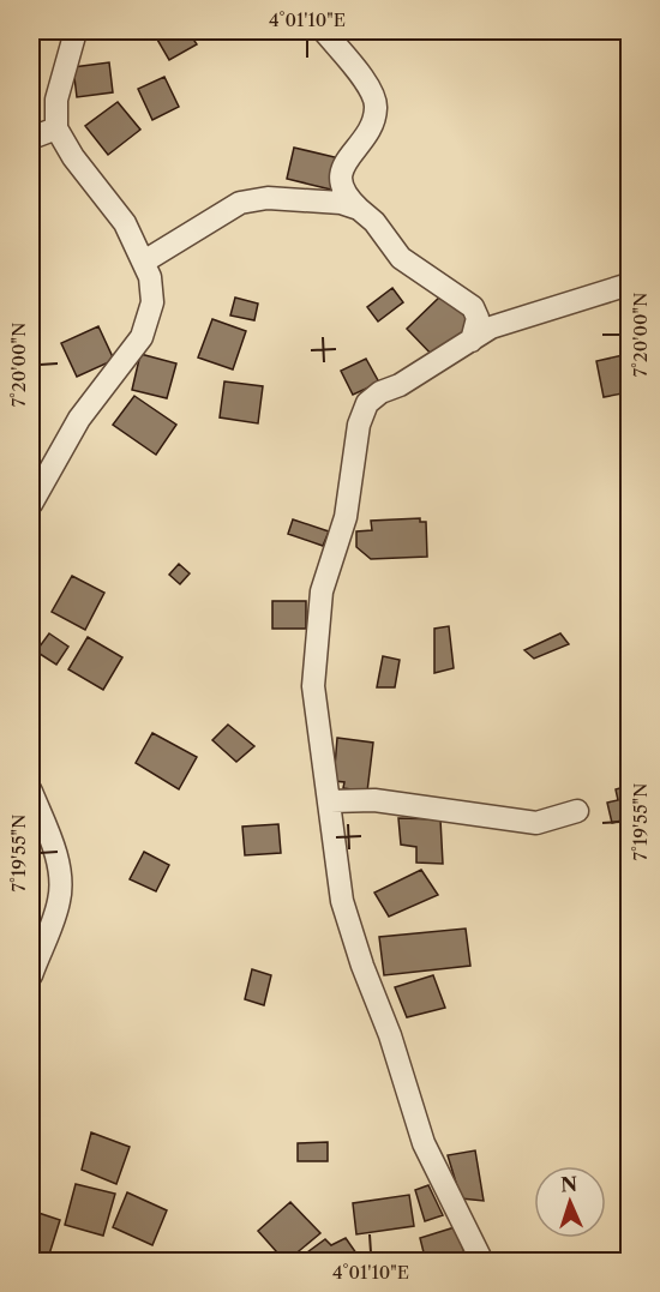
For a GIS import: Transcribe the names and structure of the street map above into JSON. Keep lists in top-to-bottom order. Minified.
{"north":"top","coordinates":["4°01'10\"E","7°20'00\"N","7°19'55\"N"]}
